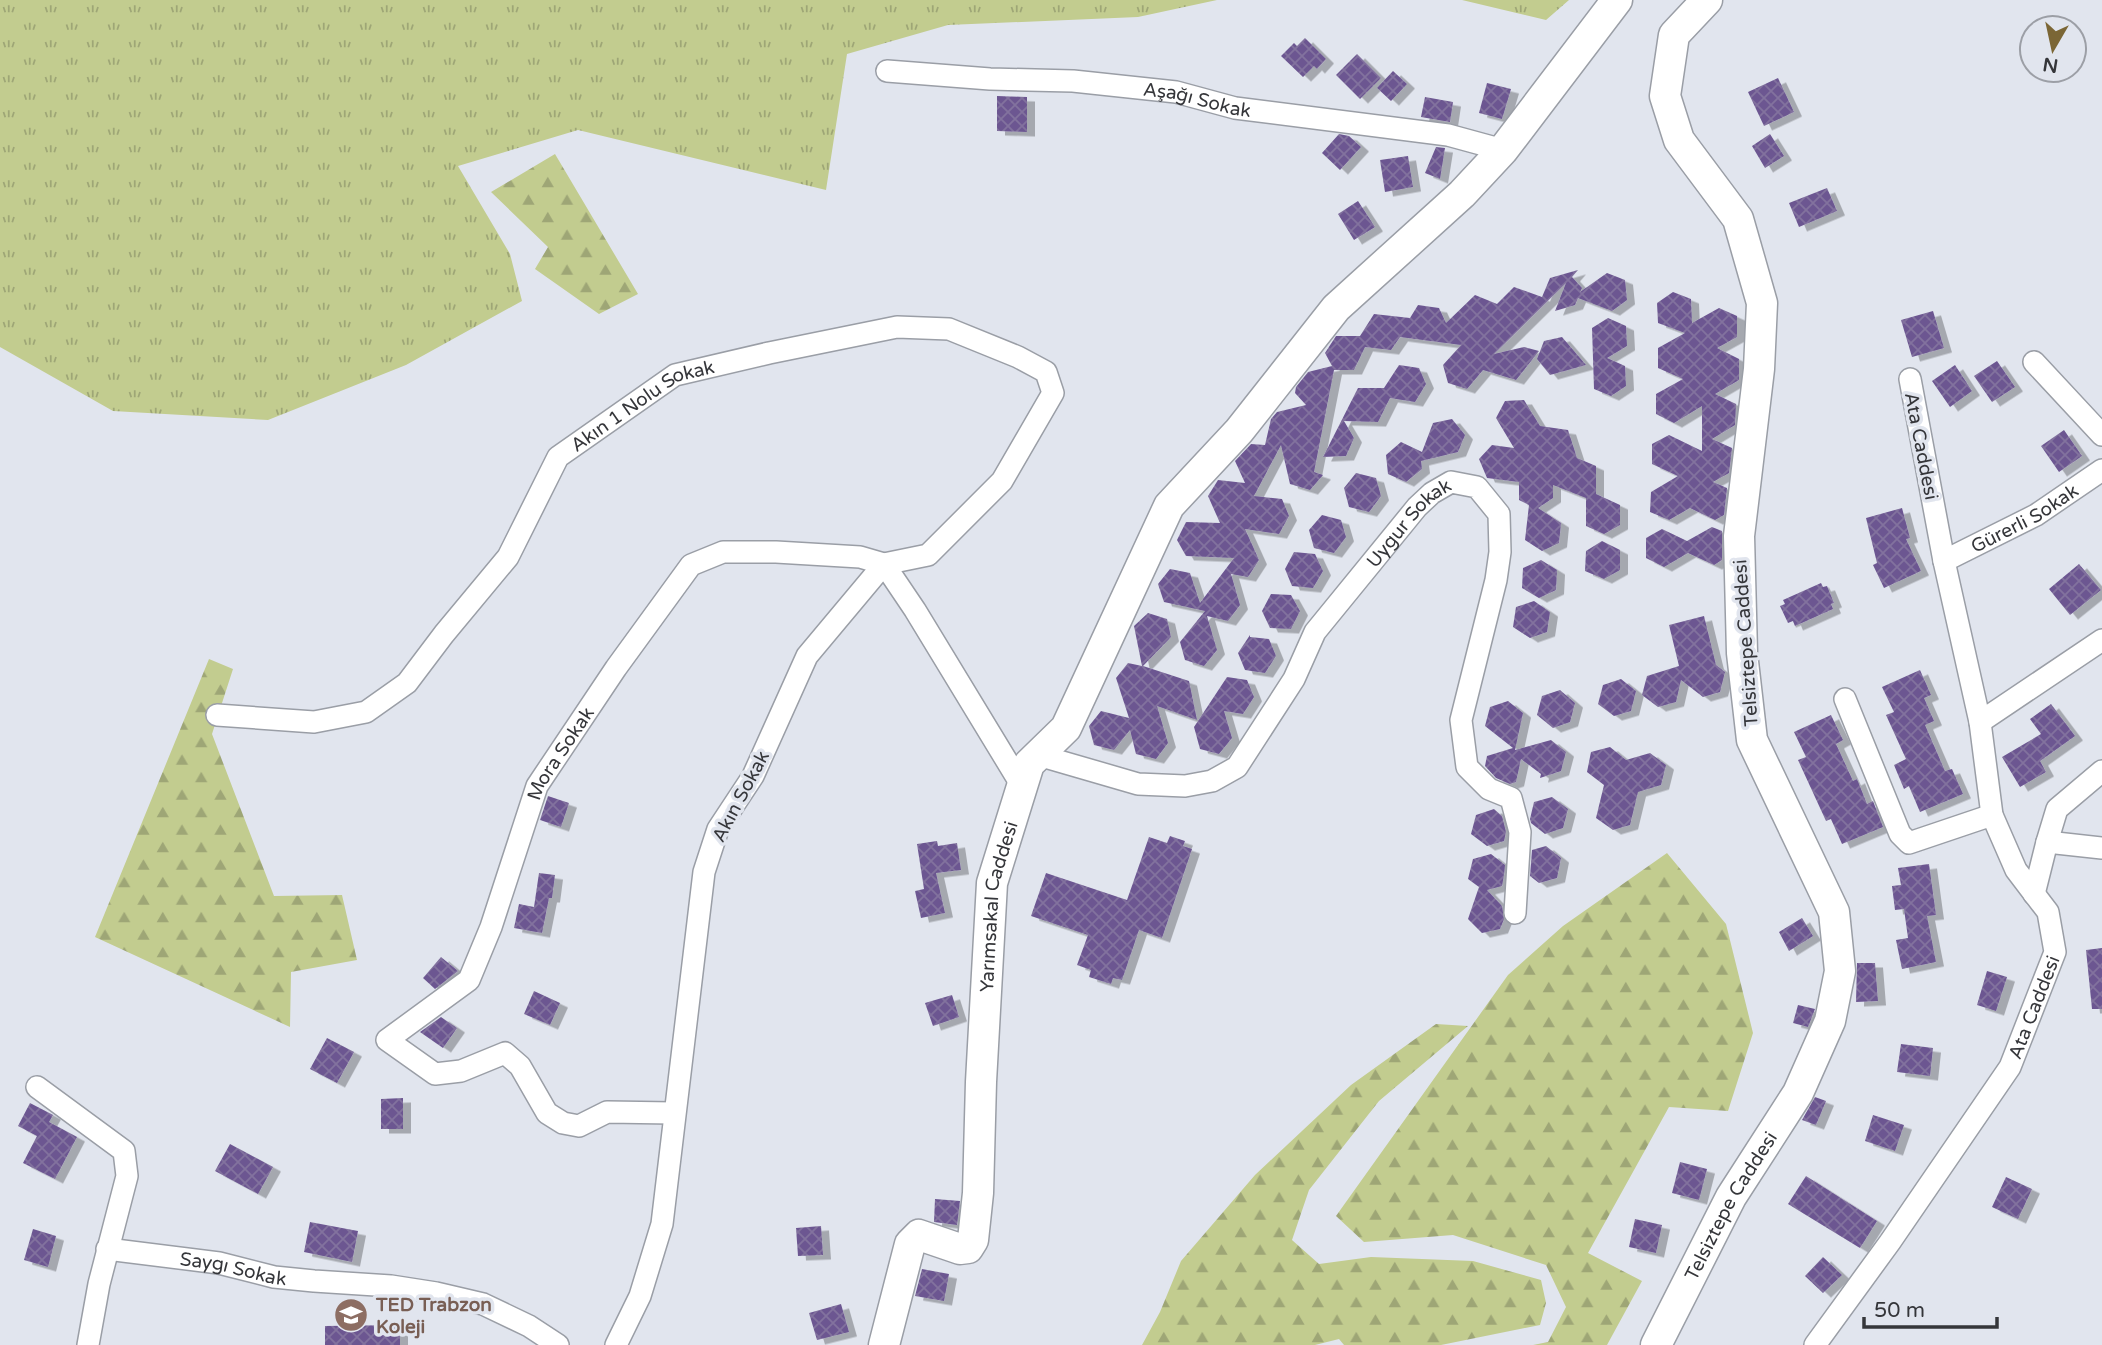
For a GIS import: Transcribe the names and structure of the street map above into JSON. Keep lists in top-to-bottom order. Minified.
{"streets":{"street":["Aşağı Sokak","Akın 1 Nolu Sokak","Ata Caddesi","Gürerli Sokak","Uygur Sokak","Telsiztepe Caddesi","Mora Sokak","Akın Sokak","Yarımsakal Caddesi","Saygı Sokak"]},"crossings":[["Aşağı Sokak","Yarımsakal Caddesi"],["Akın 1 Nolu Sokak","Mora Sokak"],["Akın 1 Nolu Sokak","Akın Sokak"],["Ata Caddesi","Gürerli Sokak"],["Uygur Sokak","Yarımsakal Caddesi"],["Mora Sokak","Akın Sokak"]],"places":{"school or university":["TED Trabzon Koleji"]},"scale_bar":"50 m","north":"bottom"}
